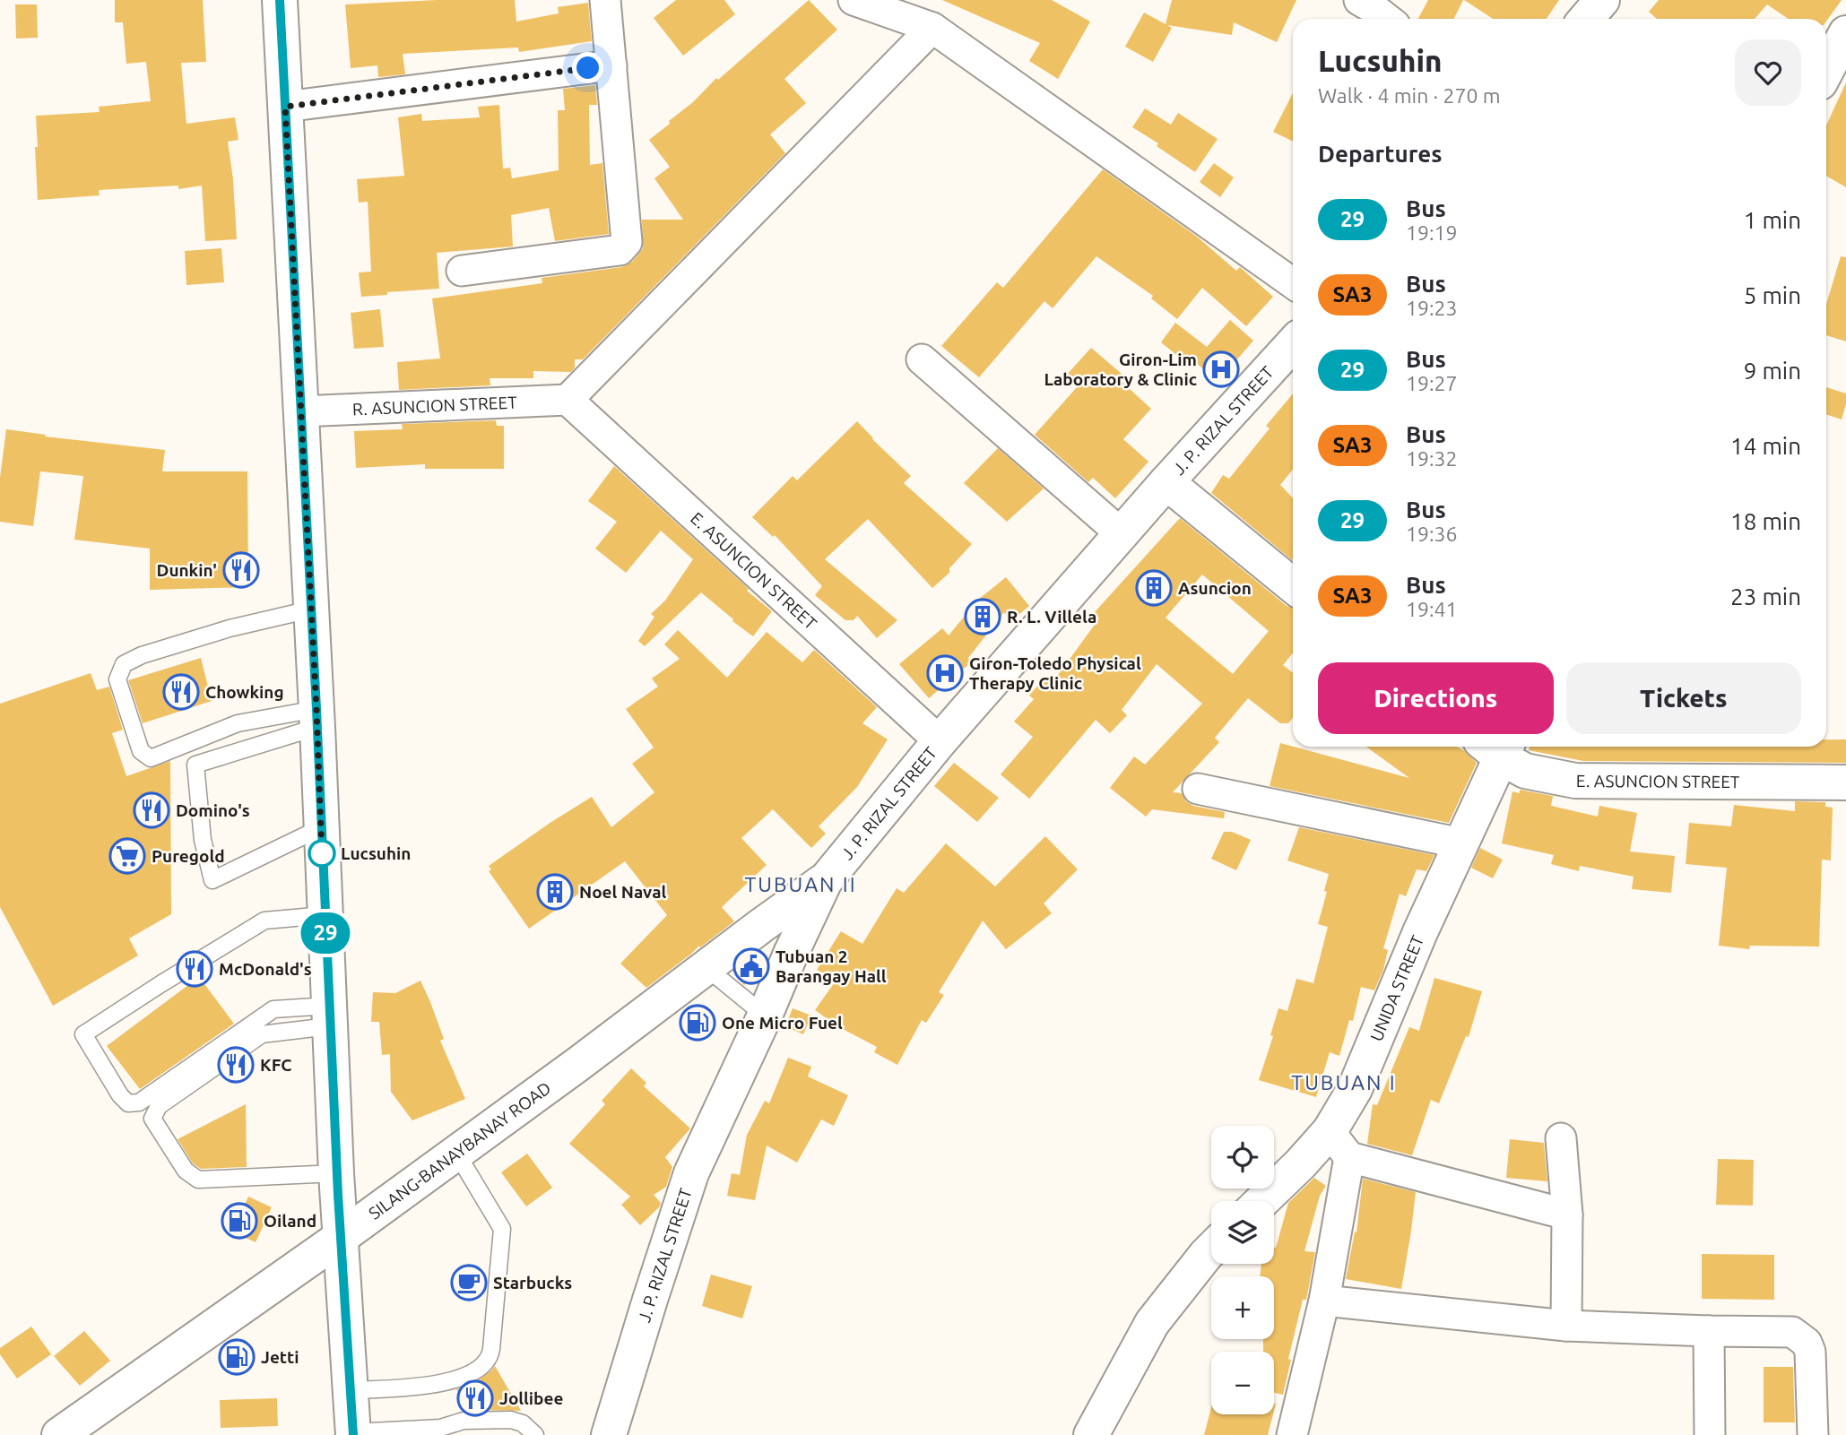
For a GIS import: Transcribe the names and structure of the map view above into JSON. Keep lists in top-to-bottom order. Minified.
{"streets":{"main road":["J. P. RIZAL STREET","E. ASUNCION STREET","UNIDA STREET","SILANG-BANAYBANAY ROAD"],"street":["R. ASUNCION STREET"]},"crossings":[["R. ASUNCION STREET","E. ASUNCION STREET"],["J. P. RIZAL STREET","E. ASUNCION STREET"],["J. P. RIZAL STREET","SILANG-BANAYBANAY ROAD"]],"districts":["TUBUAN II","TUBUAN I"],"places":{"hospital":["Giron-Lim Laboratory & Clinic","Giron-Toledo Physical Therapy Clinic"],"restaurant":["Dunkin'","Chowking","Domino's","McDonald's","KFC","Jollibee"],"building":["Asuncion","R. L. Villela","Noel Naval"],"other":["Lucsuhin"],"supermarket":["Puregold"],"public building":["Tubuan 2 Barangay Hall"],"fuel station":["One Micro Fuel","Oiland","Jetti"],"cafe":["Starbucks"]},"lines":["bus line 29"],"page":{"on_map":"29","heading":[["Lucsuhin","Walk · 4 min · 270 m"],"Departures"],"list":[{"mark":"29","name":"Bus","note":"19:19","value":"1 min"},{"mark":"SA3","name":"Bus","note":"19:23","value":"5 min"},{"mark":"29","name":"Bus","note":"19:27","value":"9 min"},{"mark":"SA3","name":"Bus","note":"19:32","value":"14 min"},{"mark":"29","name":"Bus","note":"19:36","value":"18 min"},{"mark":"SA3","name":"Bus","note":"19:41","value":"23 min"}],"buttons":["Directions","Tickets"],"map_buttons":["+","−"]}}
